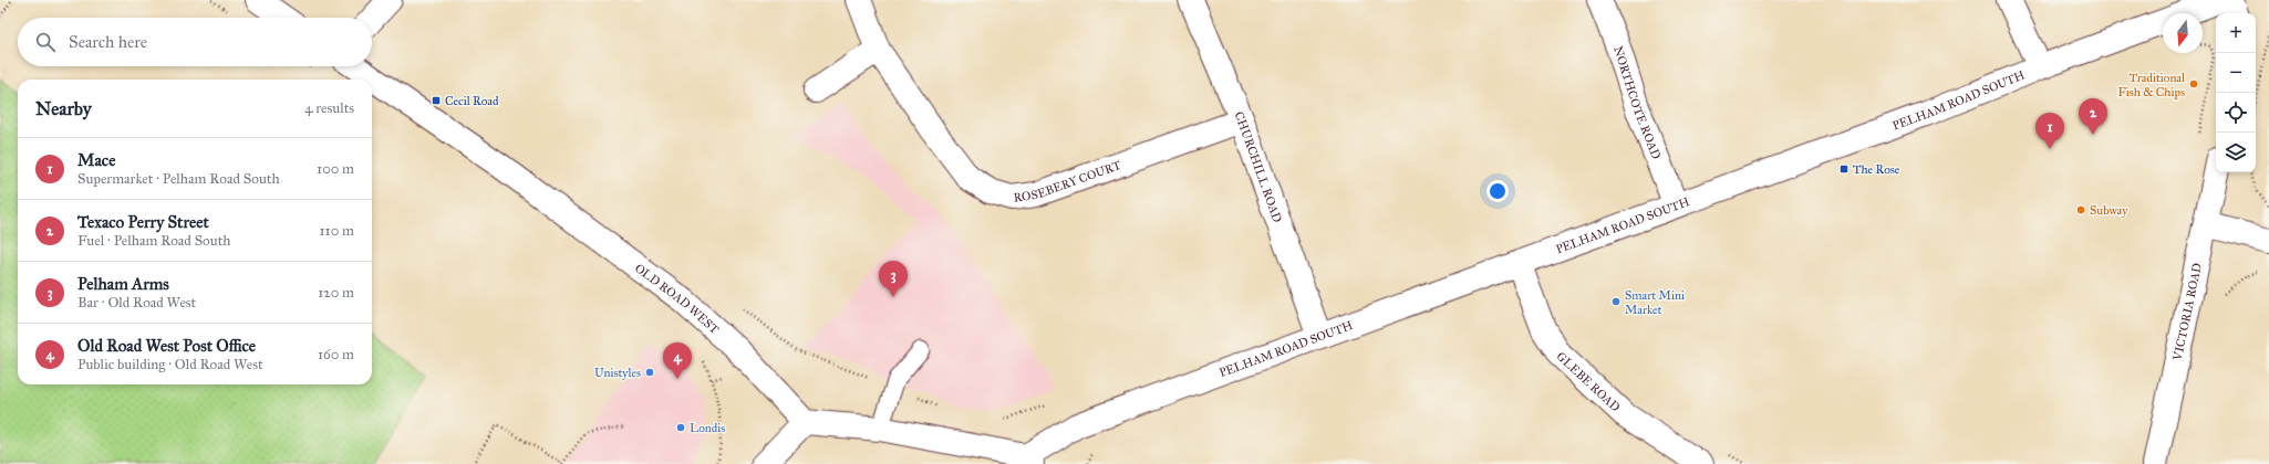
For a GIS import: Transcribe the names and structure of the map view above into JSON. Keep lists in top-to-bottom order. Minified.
{"streets":{"street":["PELHAM ROAD SOUTH","NORTHCOTE ROAD","CHURCHILL ROAD","ROSEBERY COURT","OLD ROAD WEST","VICTORIA ROAD","GLEBE ROAD"]},"crossings":[["PELHAM ROAD SOUTH","NORTHCOTE ROAD"],["PELHAM ROAD SOUTH","CHURCHILL ROAD"],["PELHAM ROAD SOUTH","GLEBE ROAD"],["CHURCHILL ROAD","ROSEBERY COURT"]],"places":{"other":["Traditional Fish & Chips","Subway","Smart Mini Market","Unistyles","Londis"],"transit":["Cecil Road","The Rose"]},"north":"bottom","page":{"map_buttons":["+","−"],"search":"Search here","heading":["Nearby","4 results"],"pins":["2","1","3","4"],"list":[{"mark":"1","name":"Mace","note":"Supermarket · Pelham Road South","value":"100 m"},{"mark":"2","name":"Texaco Perry Street","note":"Fuel · Pelham Road South","value":"110 m"},{"mark":"3","name":"Pelham Arms","note":"Bar · Old Road West","value":"120 m"},{"mark":"4","name":"Old Road West Post Office","note":"Public building · Old Road West","value":"160 m"}]}}
